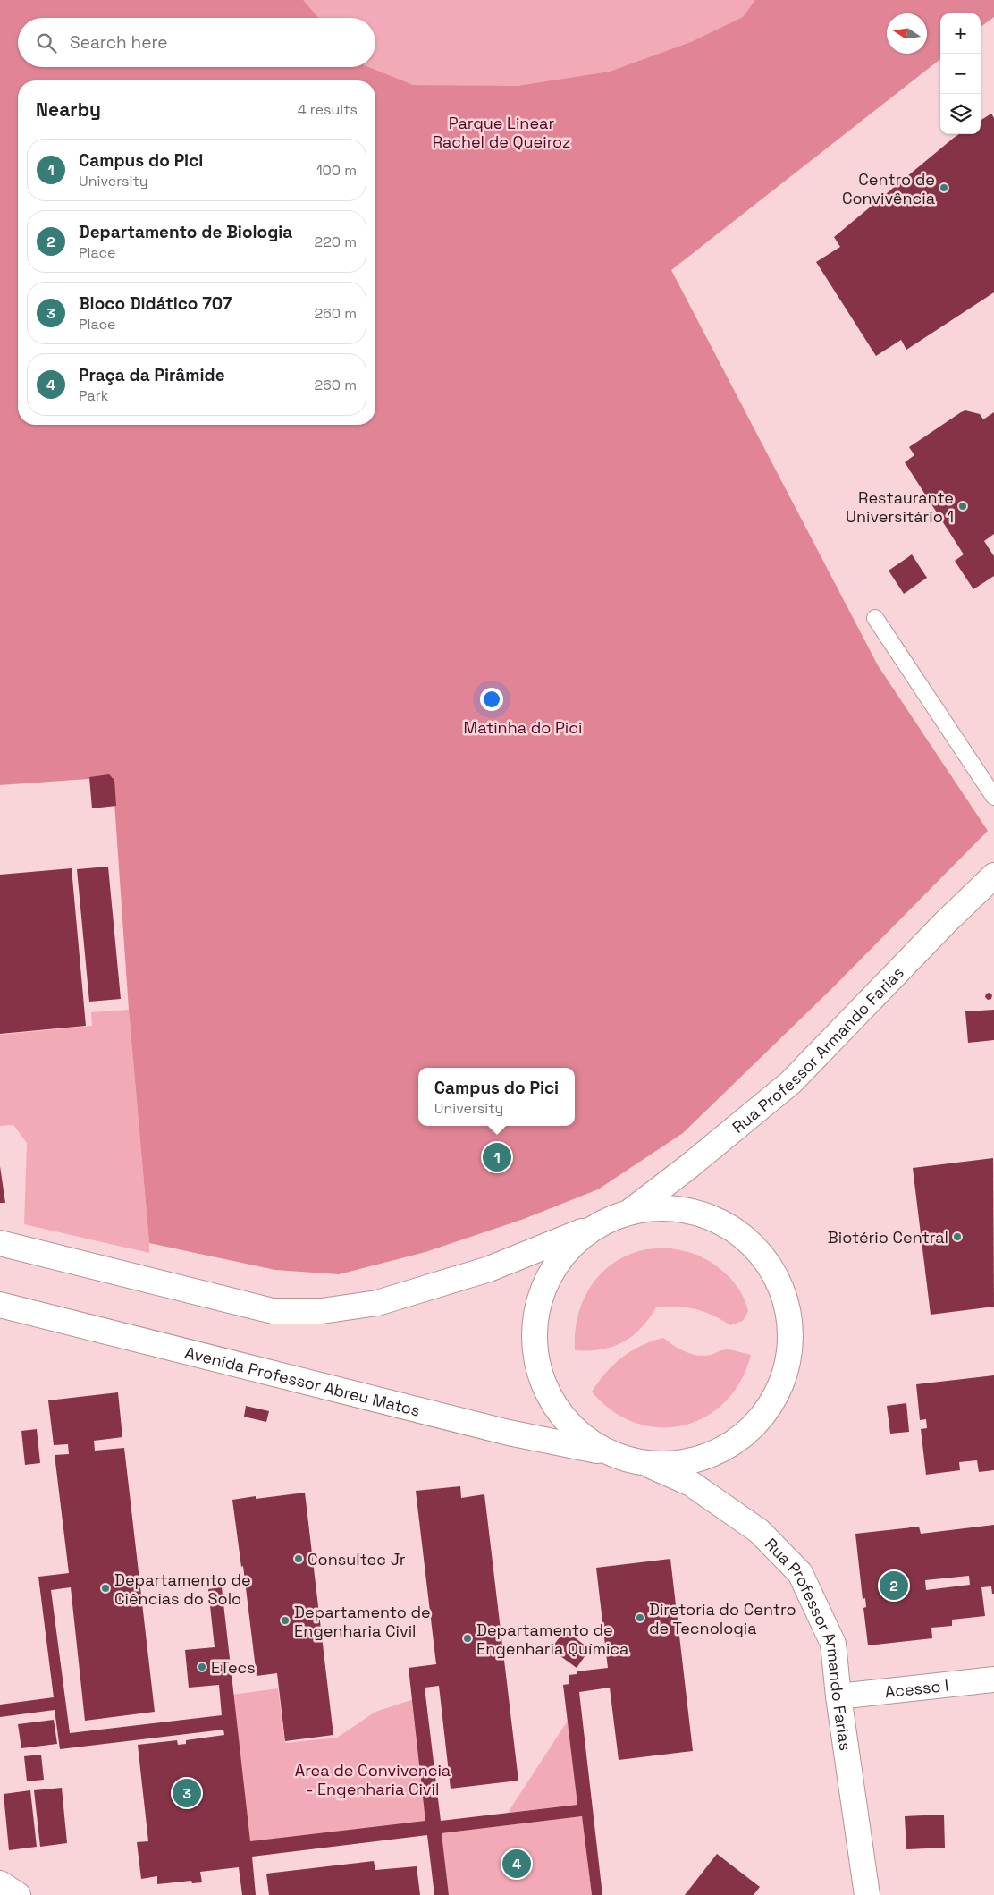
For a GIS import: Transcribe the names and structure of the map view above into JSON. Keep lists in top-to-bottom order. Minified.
{"streets":{"street":["Rua Professor Armando Farias","Avenida Professor Abreu Matos","Acesso I"]},"crossings":[["Rua Professor Armando Farias","Avenida Professor Abreu Matos"],["Rua Professor Armando Farias","Acesso I"]],"parks":["Parque Linear Rachel de Queiroz","Matinha do Pici","Area de Convivencia - Engenharia Civil"],"places":["Centro de Convivência","Restaurante Universitário 1","Biotério Central","Consultec Jr","Departamento de Ciências do Solo","Diretoria do Centro de Tecnologia","Departamento de Engenharia Civil","Departamento de Engenharia Química","ETecs"],"north":"left","page":{"map_buttons":["+","−"],"search":"Search here","heading":["Nearby","4 results"],"list":[{"mark":"1","name":"Campus do Pici","note":"University","value":"100 m"},{"mark":"2","name":"Departamento de Biologia","note":"Place","value":"220 m"},{"mark":"3","name":"Bloco Didático 707","note":"Place","value":"260 m"},{"mark":"4","name":"Praça da Pirâmide","note":"Park","value":"260 m"}],"popup":["Campus do Pici","University"],"pins":["1","2","3","4"]}}
